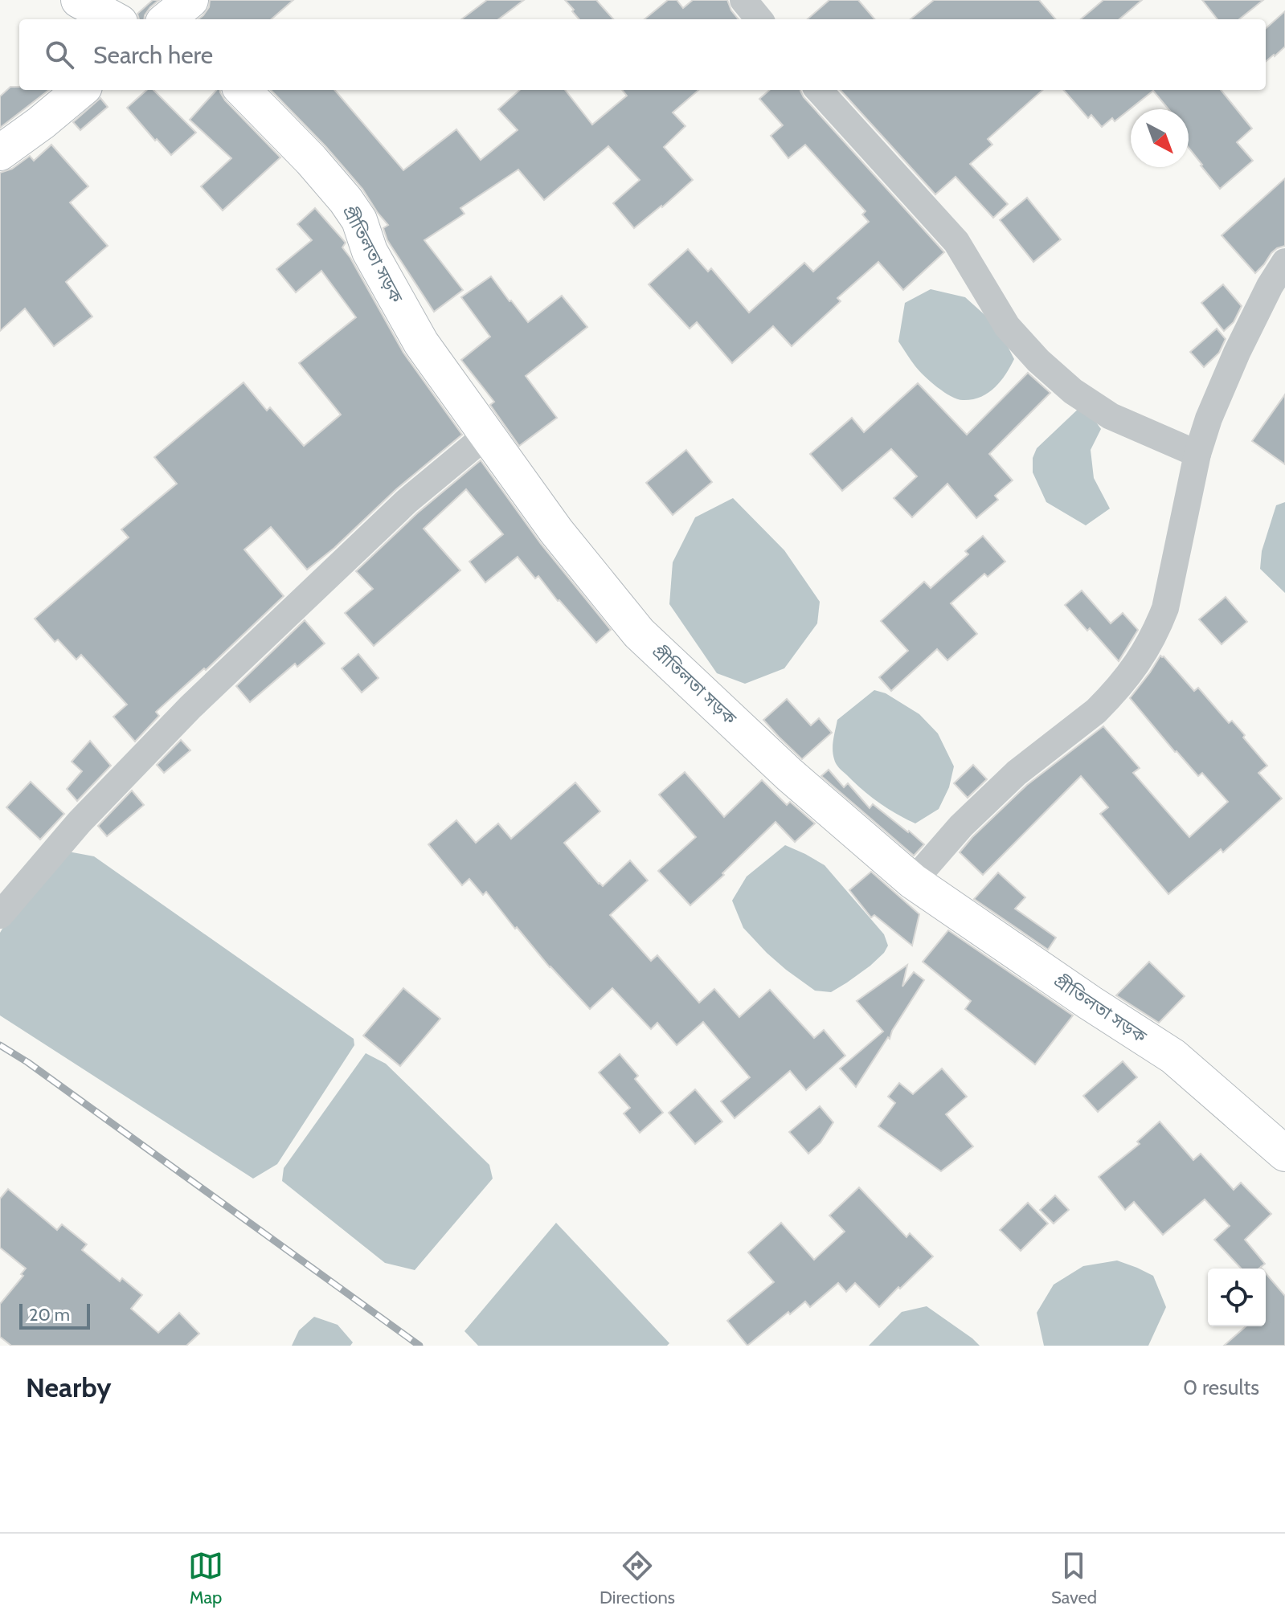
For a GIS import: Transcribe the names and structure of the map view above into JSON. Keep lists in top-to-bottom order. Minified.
{"streets":{"main road":["প্রীতিলতা সড়ক"]},"scale_bar":"20 m","north":"bottom right","page":{"search":"Search here","scale":"20 m","heading":["Nearby","0 results"],"nav":["Map","Directions","Saved"]}}
